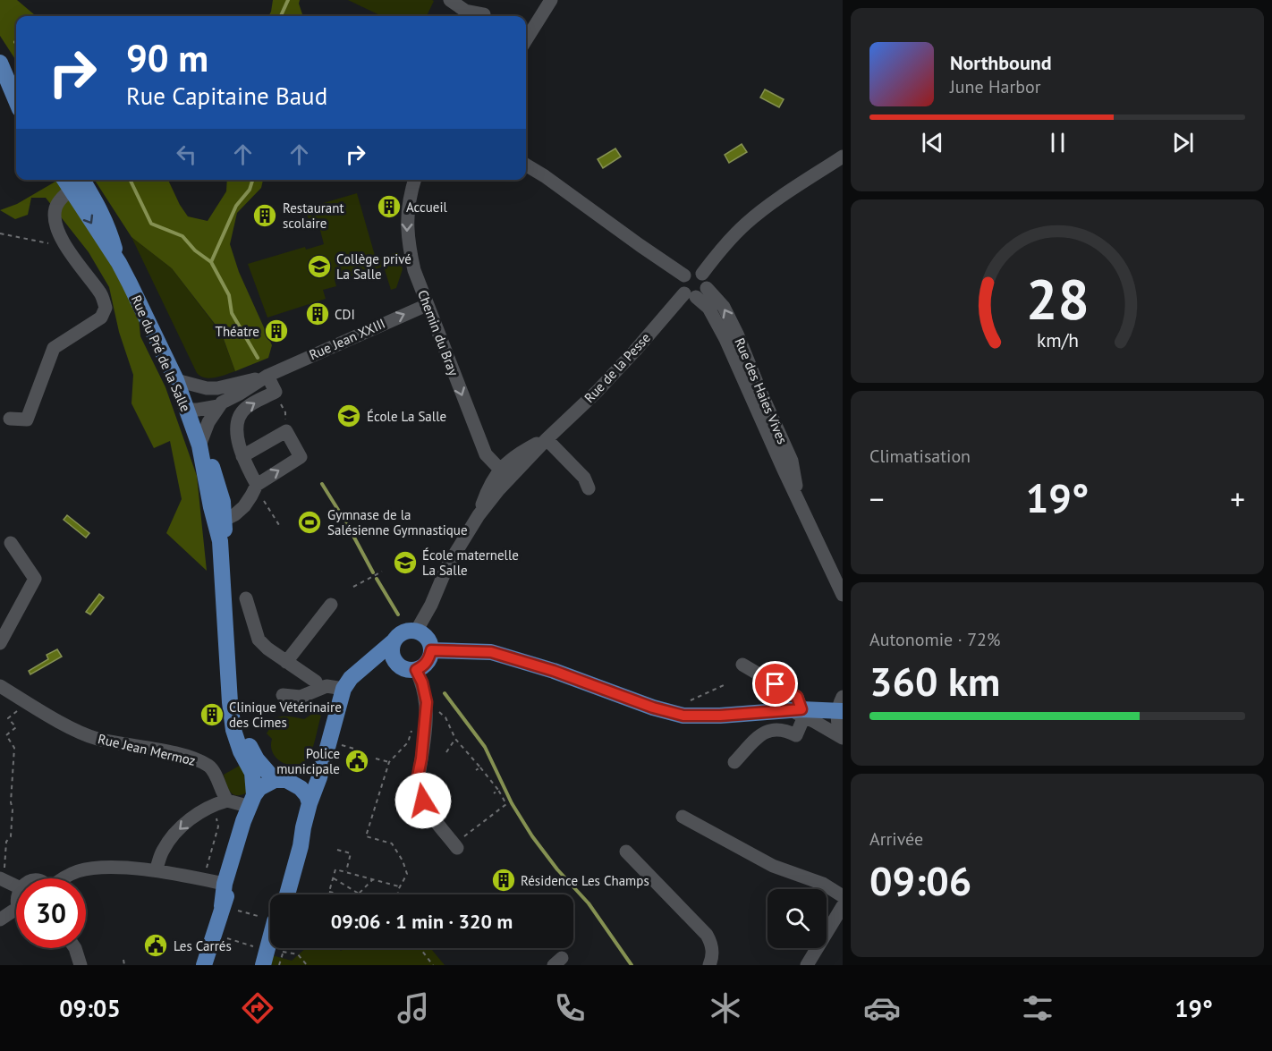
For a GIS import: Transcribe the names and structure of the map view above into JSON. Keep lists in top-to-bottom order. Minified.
{"streets":{"main road":["Rue du Pré de la Salle"],"street":["Chemin du Bray","Rue Jean XXIII","Rue de la Pesse","Rue des Haies Vives","Rue Jean Mermoz"]},"crossings":[["Chemin du Bray","Rue Jean XXIII"],["Chemin du Bray","Rue de la Pesse"],["Rue Jean XXIII","Rue du Pré de la Salle"],["Rue de la Pesse","Rue des Haies Vives"]],"one_way":["Chemin du Bray","Rue Jean XXIII"],"places":{"building":["Accueil","Restaurant scolaire","CDI","Théatre","Clinique Vétérinaire des Cimes","Résidence Les Champs"],"school or university":["Collège privé La Salle","École La Salle","École maternelle La Salle"],"sports":["Gymnase de la Salésienne Gymnastique"],"public building":["Police municipale","Les Carrés"]},"page":{"turn":["90 m","Rue Capitaine Baud"],"song":["Northbound","June Harbor"],"tile":["Climatisation",["Autonomie · 72%","360 km"],["Arrivée","09:06"]],"heat":["−","19°","+"],"limit":"30","trip":"09:06 · 1 min · 320 m","tabs":["09:05","19°"],"gauge":["28","km/h"]}}
